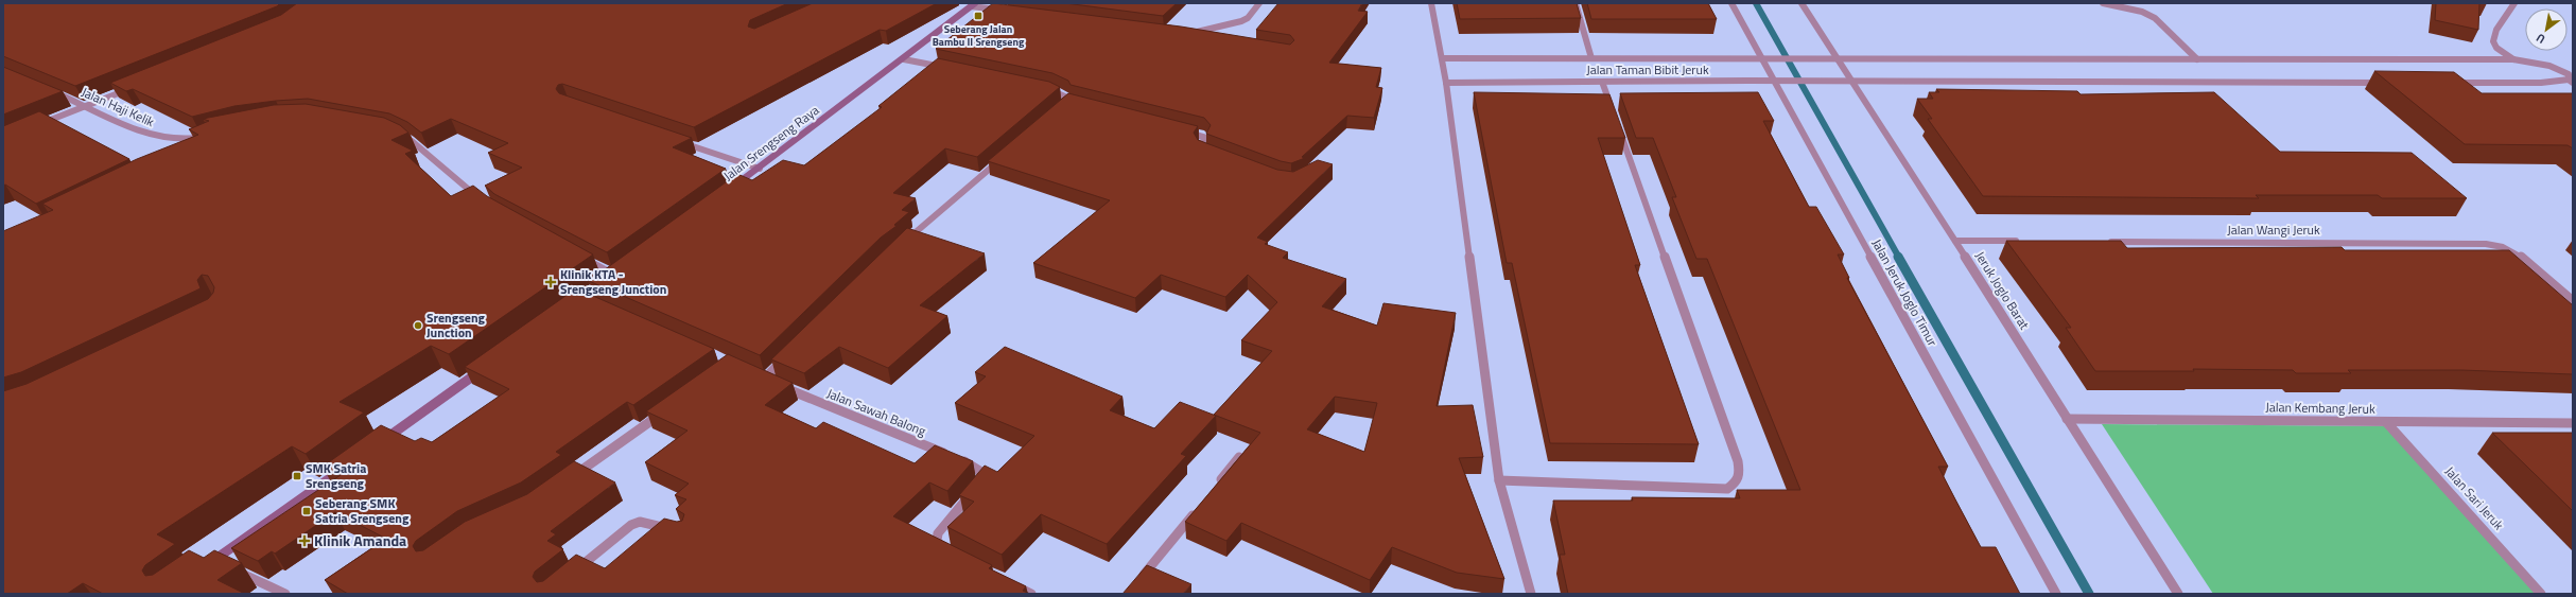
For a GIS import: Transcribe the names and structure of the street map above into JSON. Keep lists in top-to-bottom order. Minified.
{"streets":{"main road":["Jalan Srengseng Raya"],"street":["Jalan Taman Bibit Jeruk","Jalan Haji Kelik","Jalan Wangi Jeruk","Jeruk Joglo Barat","Jalan Jeruk Joglo Timur","Jalan Kembang Jeruk","Jalan Sawah Balong","Jalan Sari Jeruk"]},"crossings":[["Jalan Taman Bibit Jeruk","Jeruk Joglo Barat"],["Jalan Taman Bibit Jeruk","Jalan Jeruk Joglo Timur"],["Jeruk Joglo Barat","Jalan Kembang Jeruk"],["Jalan Kembang Jeruk","Jalan Sari Jeruk"]],"places":{"transit":["Seberang Jalan Bambu II Srengseng","SMK Satria Srengseng","Seberang SMK Satria Srengseng"],"health":["Klinik KTA - Srengseng Junction","Klinik Amanda"],"other":["Srengseng Junction"]},"north":"bottom left"}
